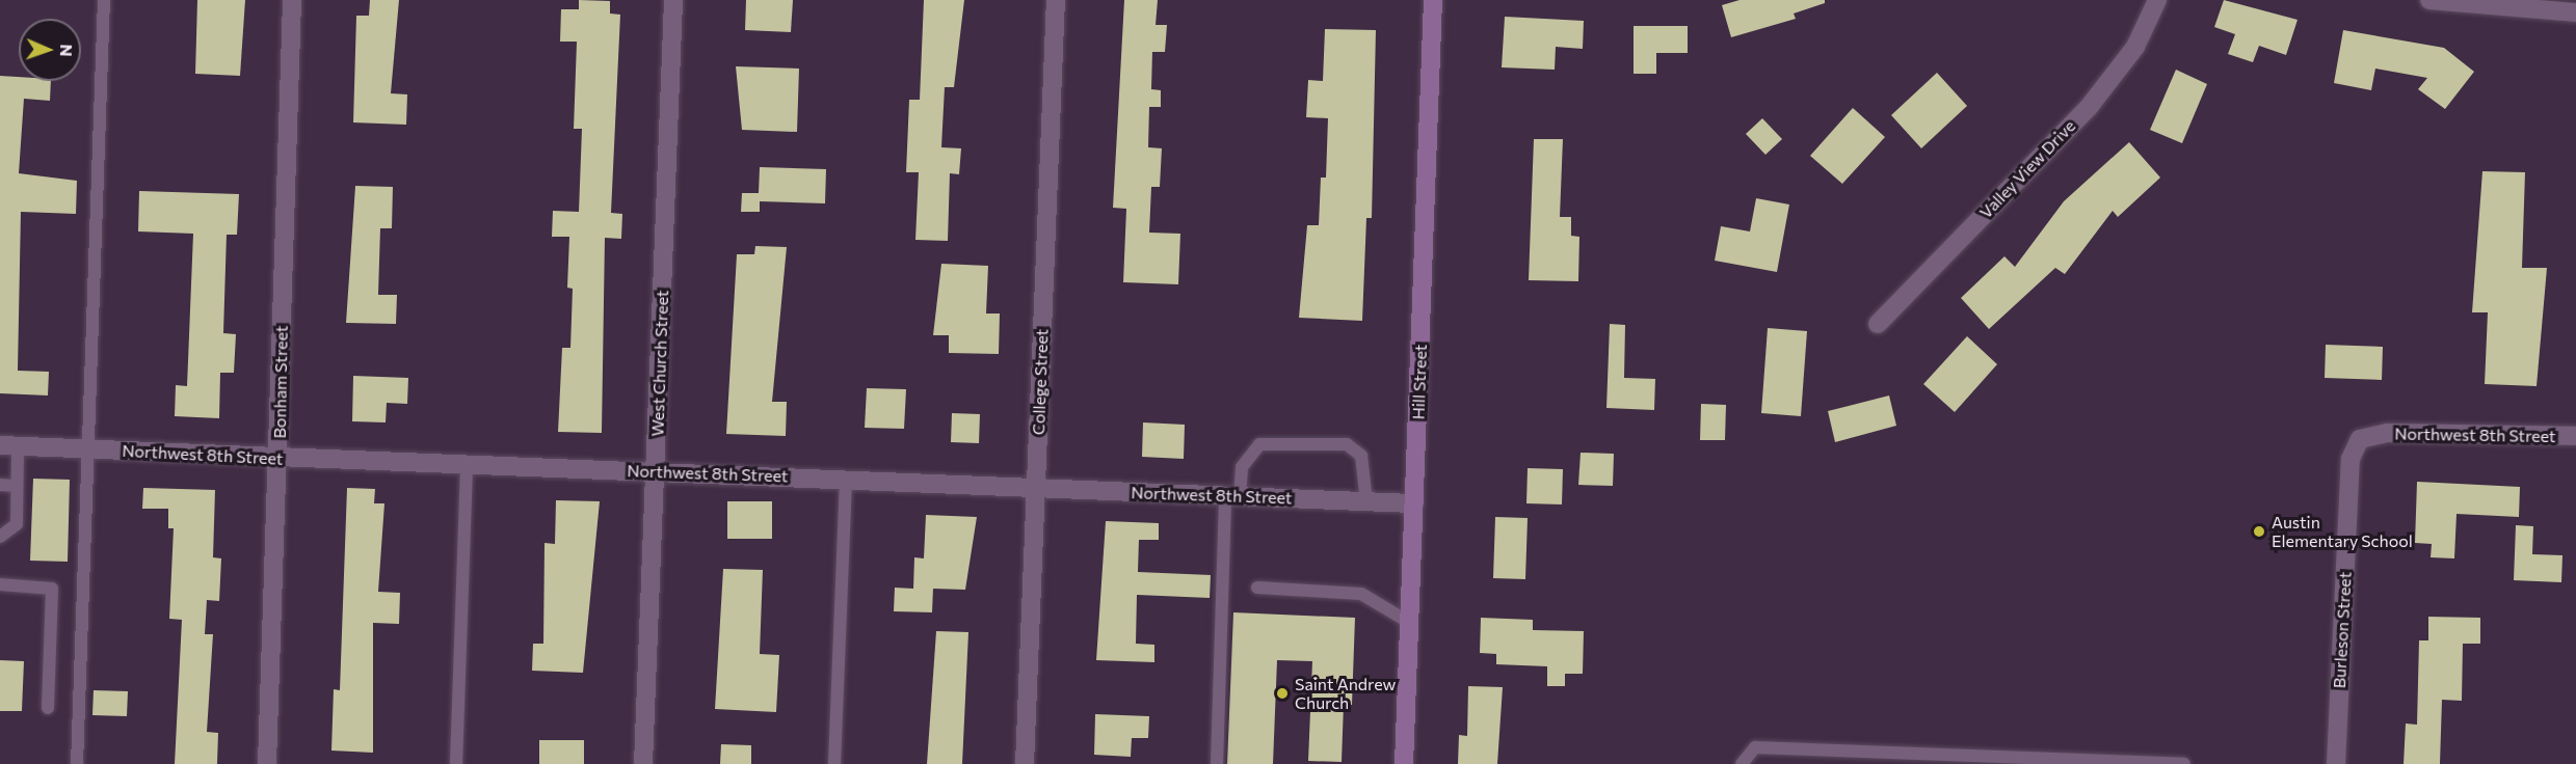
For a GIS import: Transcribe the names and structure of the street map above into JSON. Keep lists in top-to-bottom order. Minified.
{"streets":{"street":["Valley View Drive","West Church Street","Bonham Street","College Street","Hill Street","Northwest 8th Street","Burleson Street"]},"crossings":[["West Church Street","Northwest 8th Street"],["Bonham Street","Northwest 8th Street"],["College Street","Northwest 8th Street"],["Hill Street","Northwest 8th Street"],["Northwest 8th Street","Burleson Street"]],"places":["Austin Elementary School","Saint Andrew Church"],"north":"right"}
